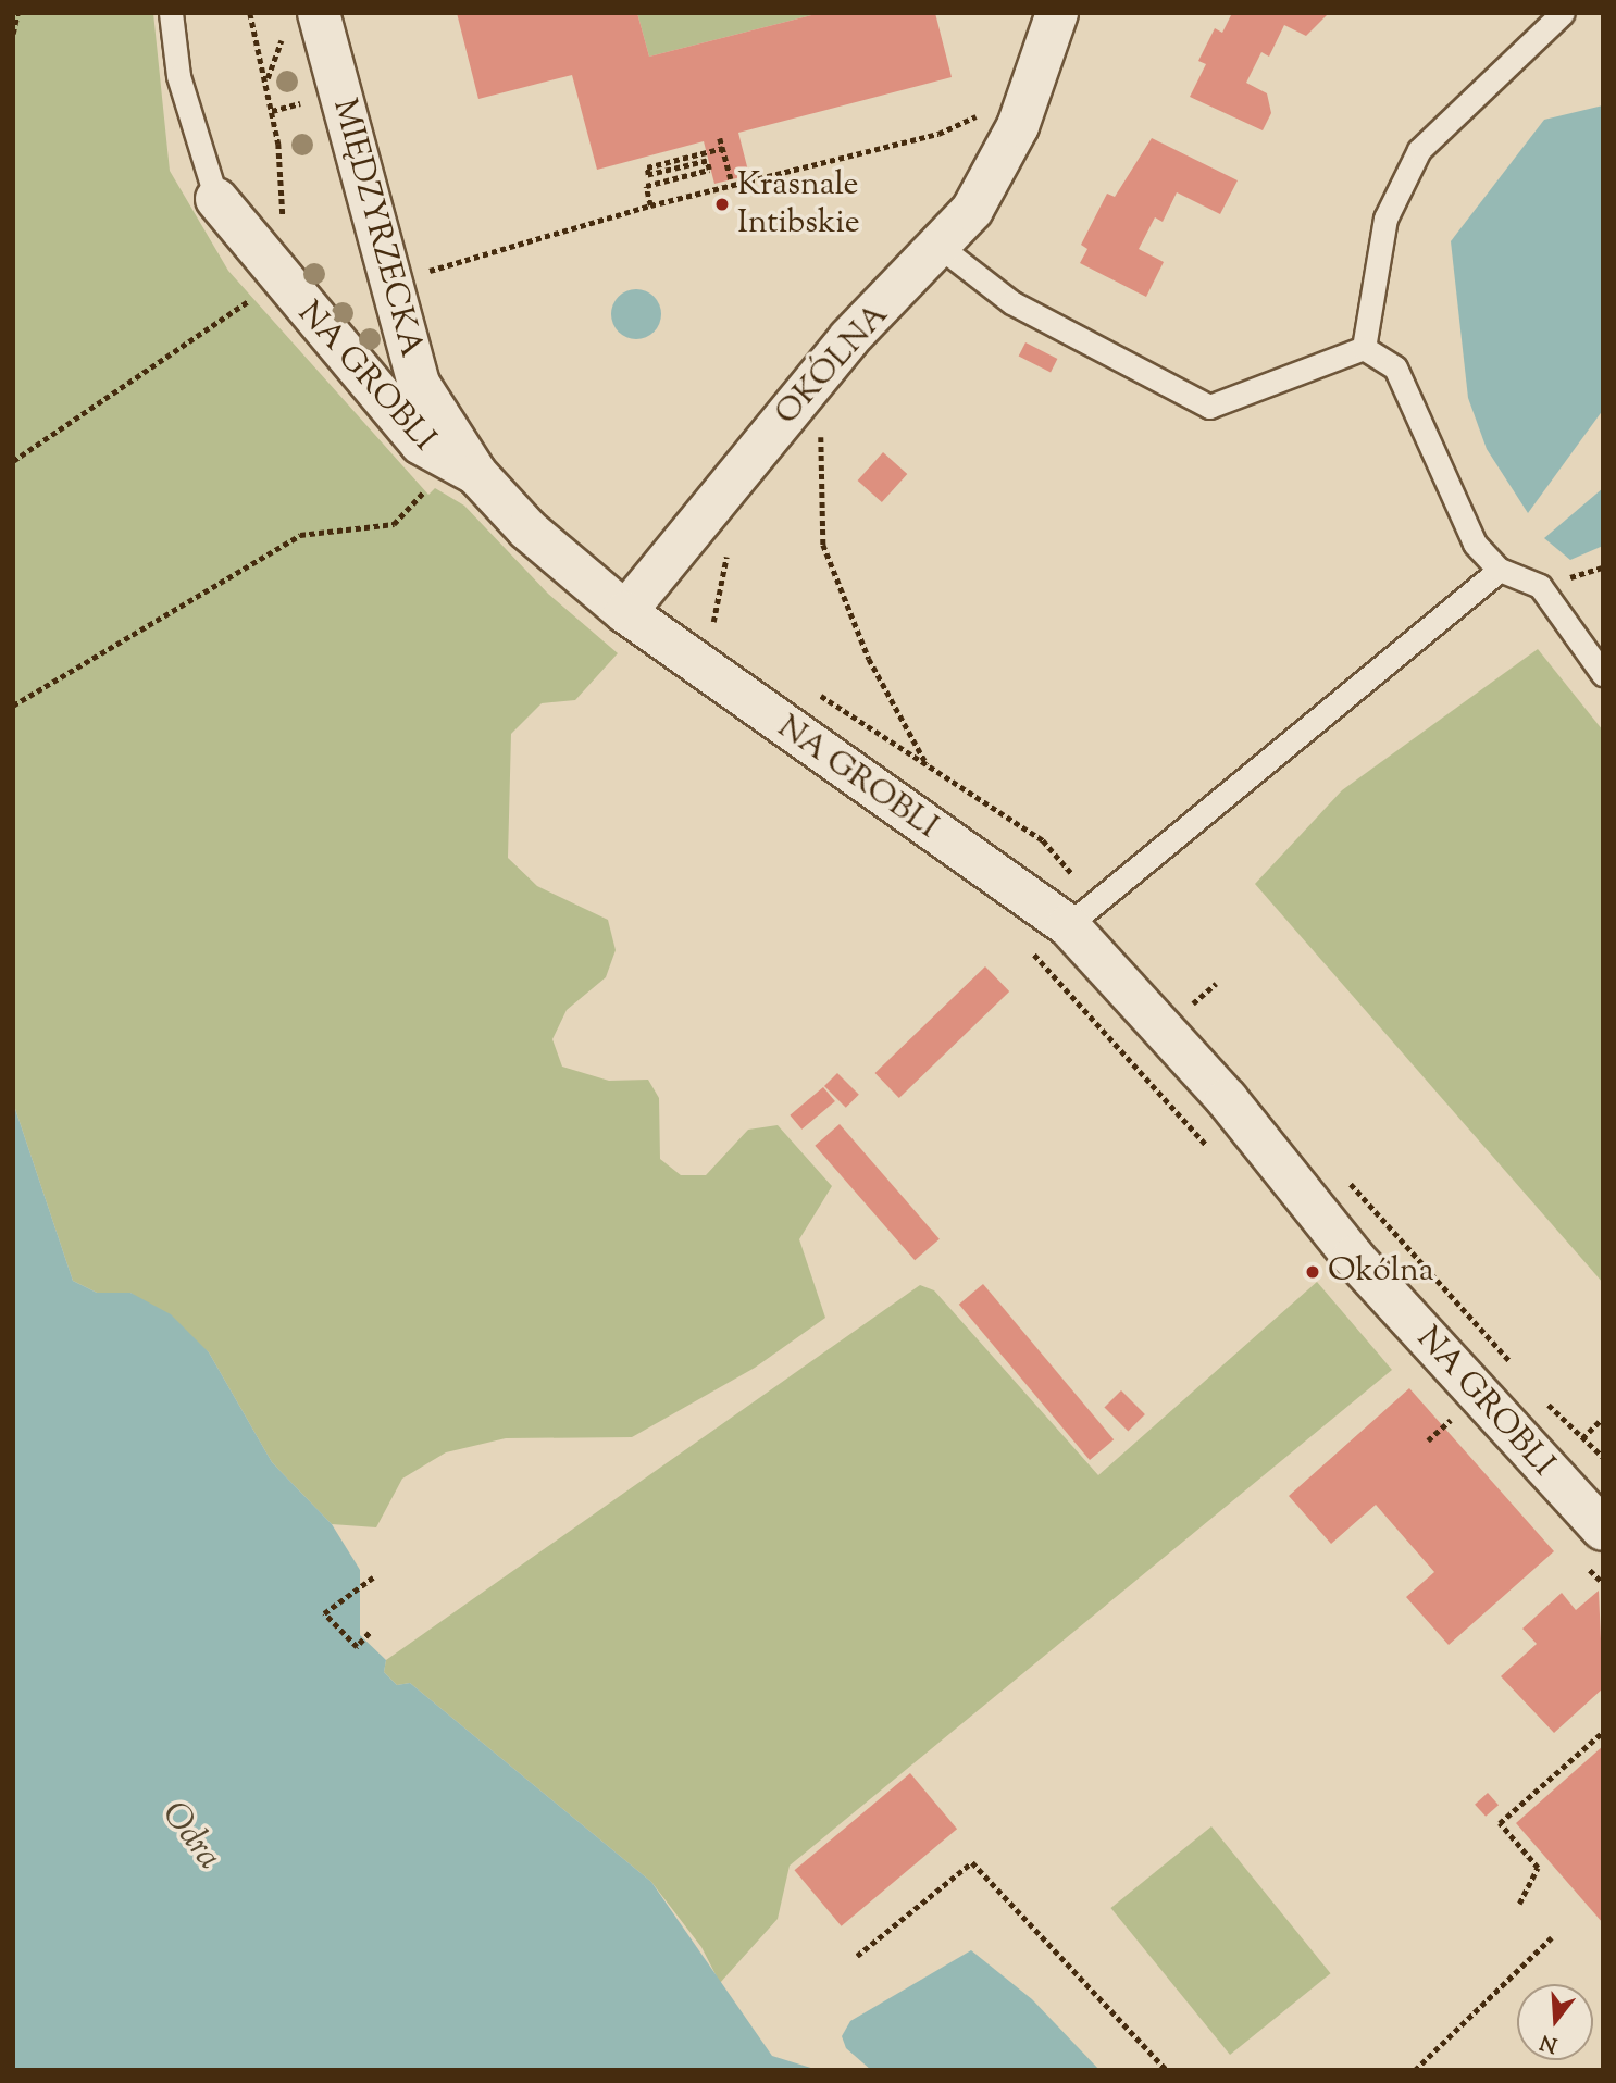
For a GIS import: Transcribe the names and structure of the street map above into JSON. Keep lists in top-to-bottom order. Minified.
{"streets":{"street":["MIĘDZYRZECKA","OKÓLNA","NA GROBLI"]},"crossings":[["MIĘDZYRZECKA","NA GROBLI"],["OKÓLNA","NA GROBLI"]],"water":["Odra"],"places":["Krasnale Intibskie","Okólna"],"north":"bottom"}
